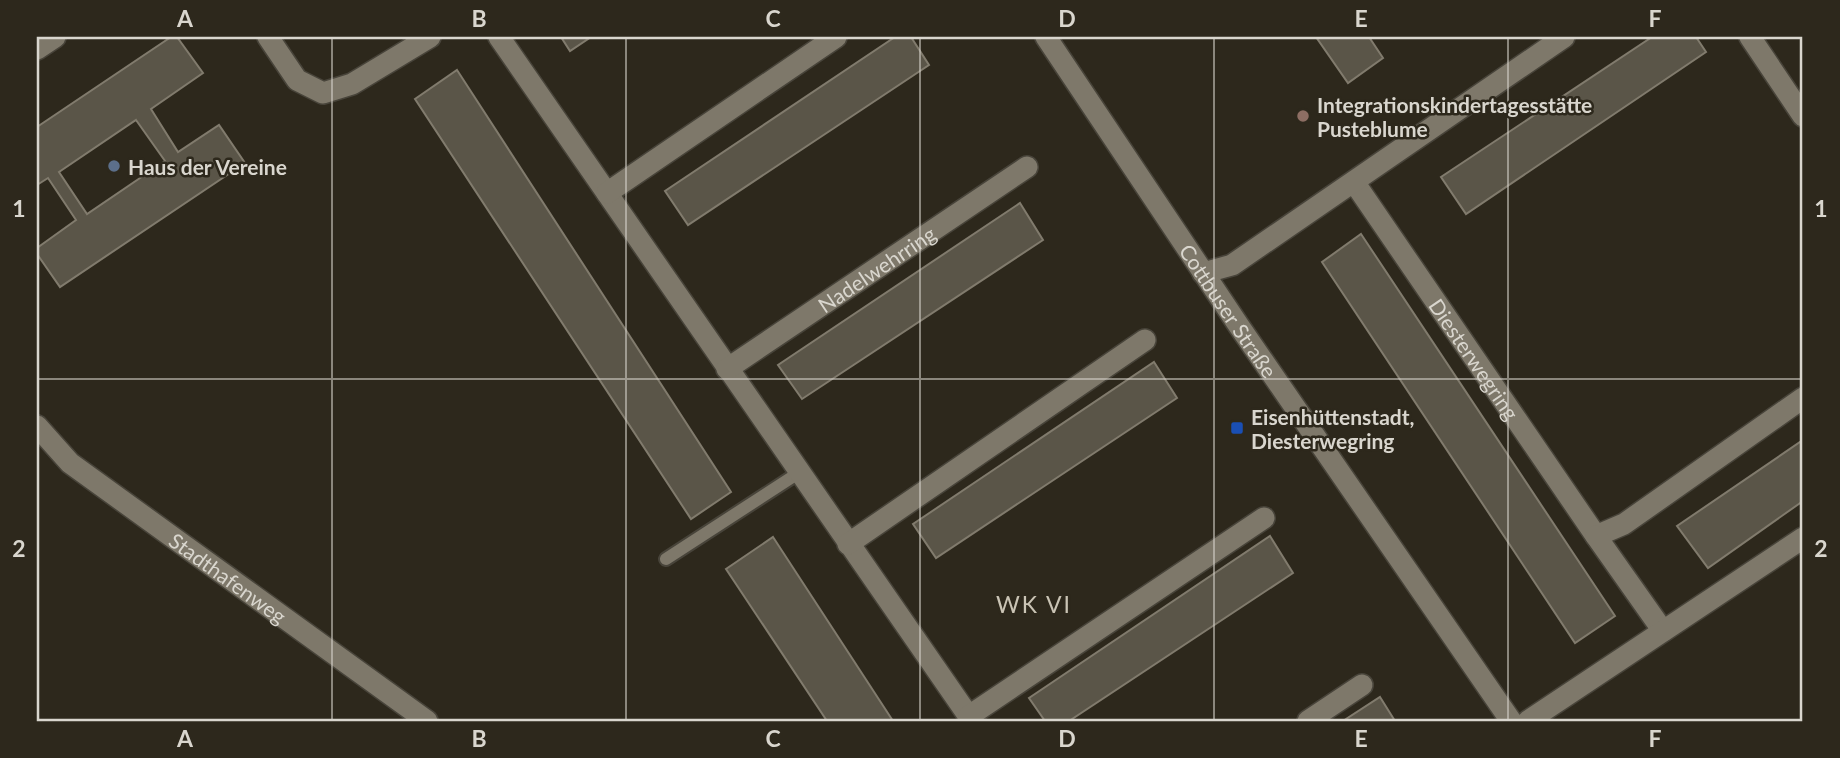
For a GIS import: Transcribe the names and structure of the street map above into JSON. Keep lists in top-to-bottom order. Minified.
{"streets":{"street":["Nadelwehrring","Cottbuser Straße","Diesterwegring","Stadthafenweg"]},"districts":["WK VI"],"places":{"other":["Integrationskindertagesstätte Pusteblume","Haus der Vereine"],"transit":["Eisenhüttenstadt, Diesterwegring"]},"grid":{"columns":["A","B","C","D","E","F"],"rows":["1","2"]}}
